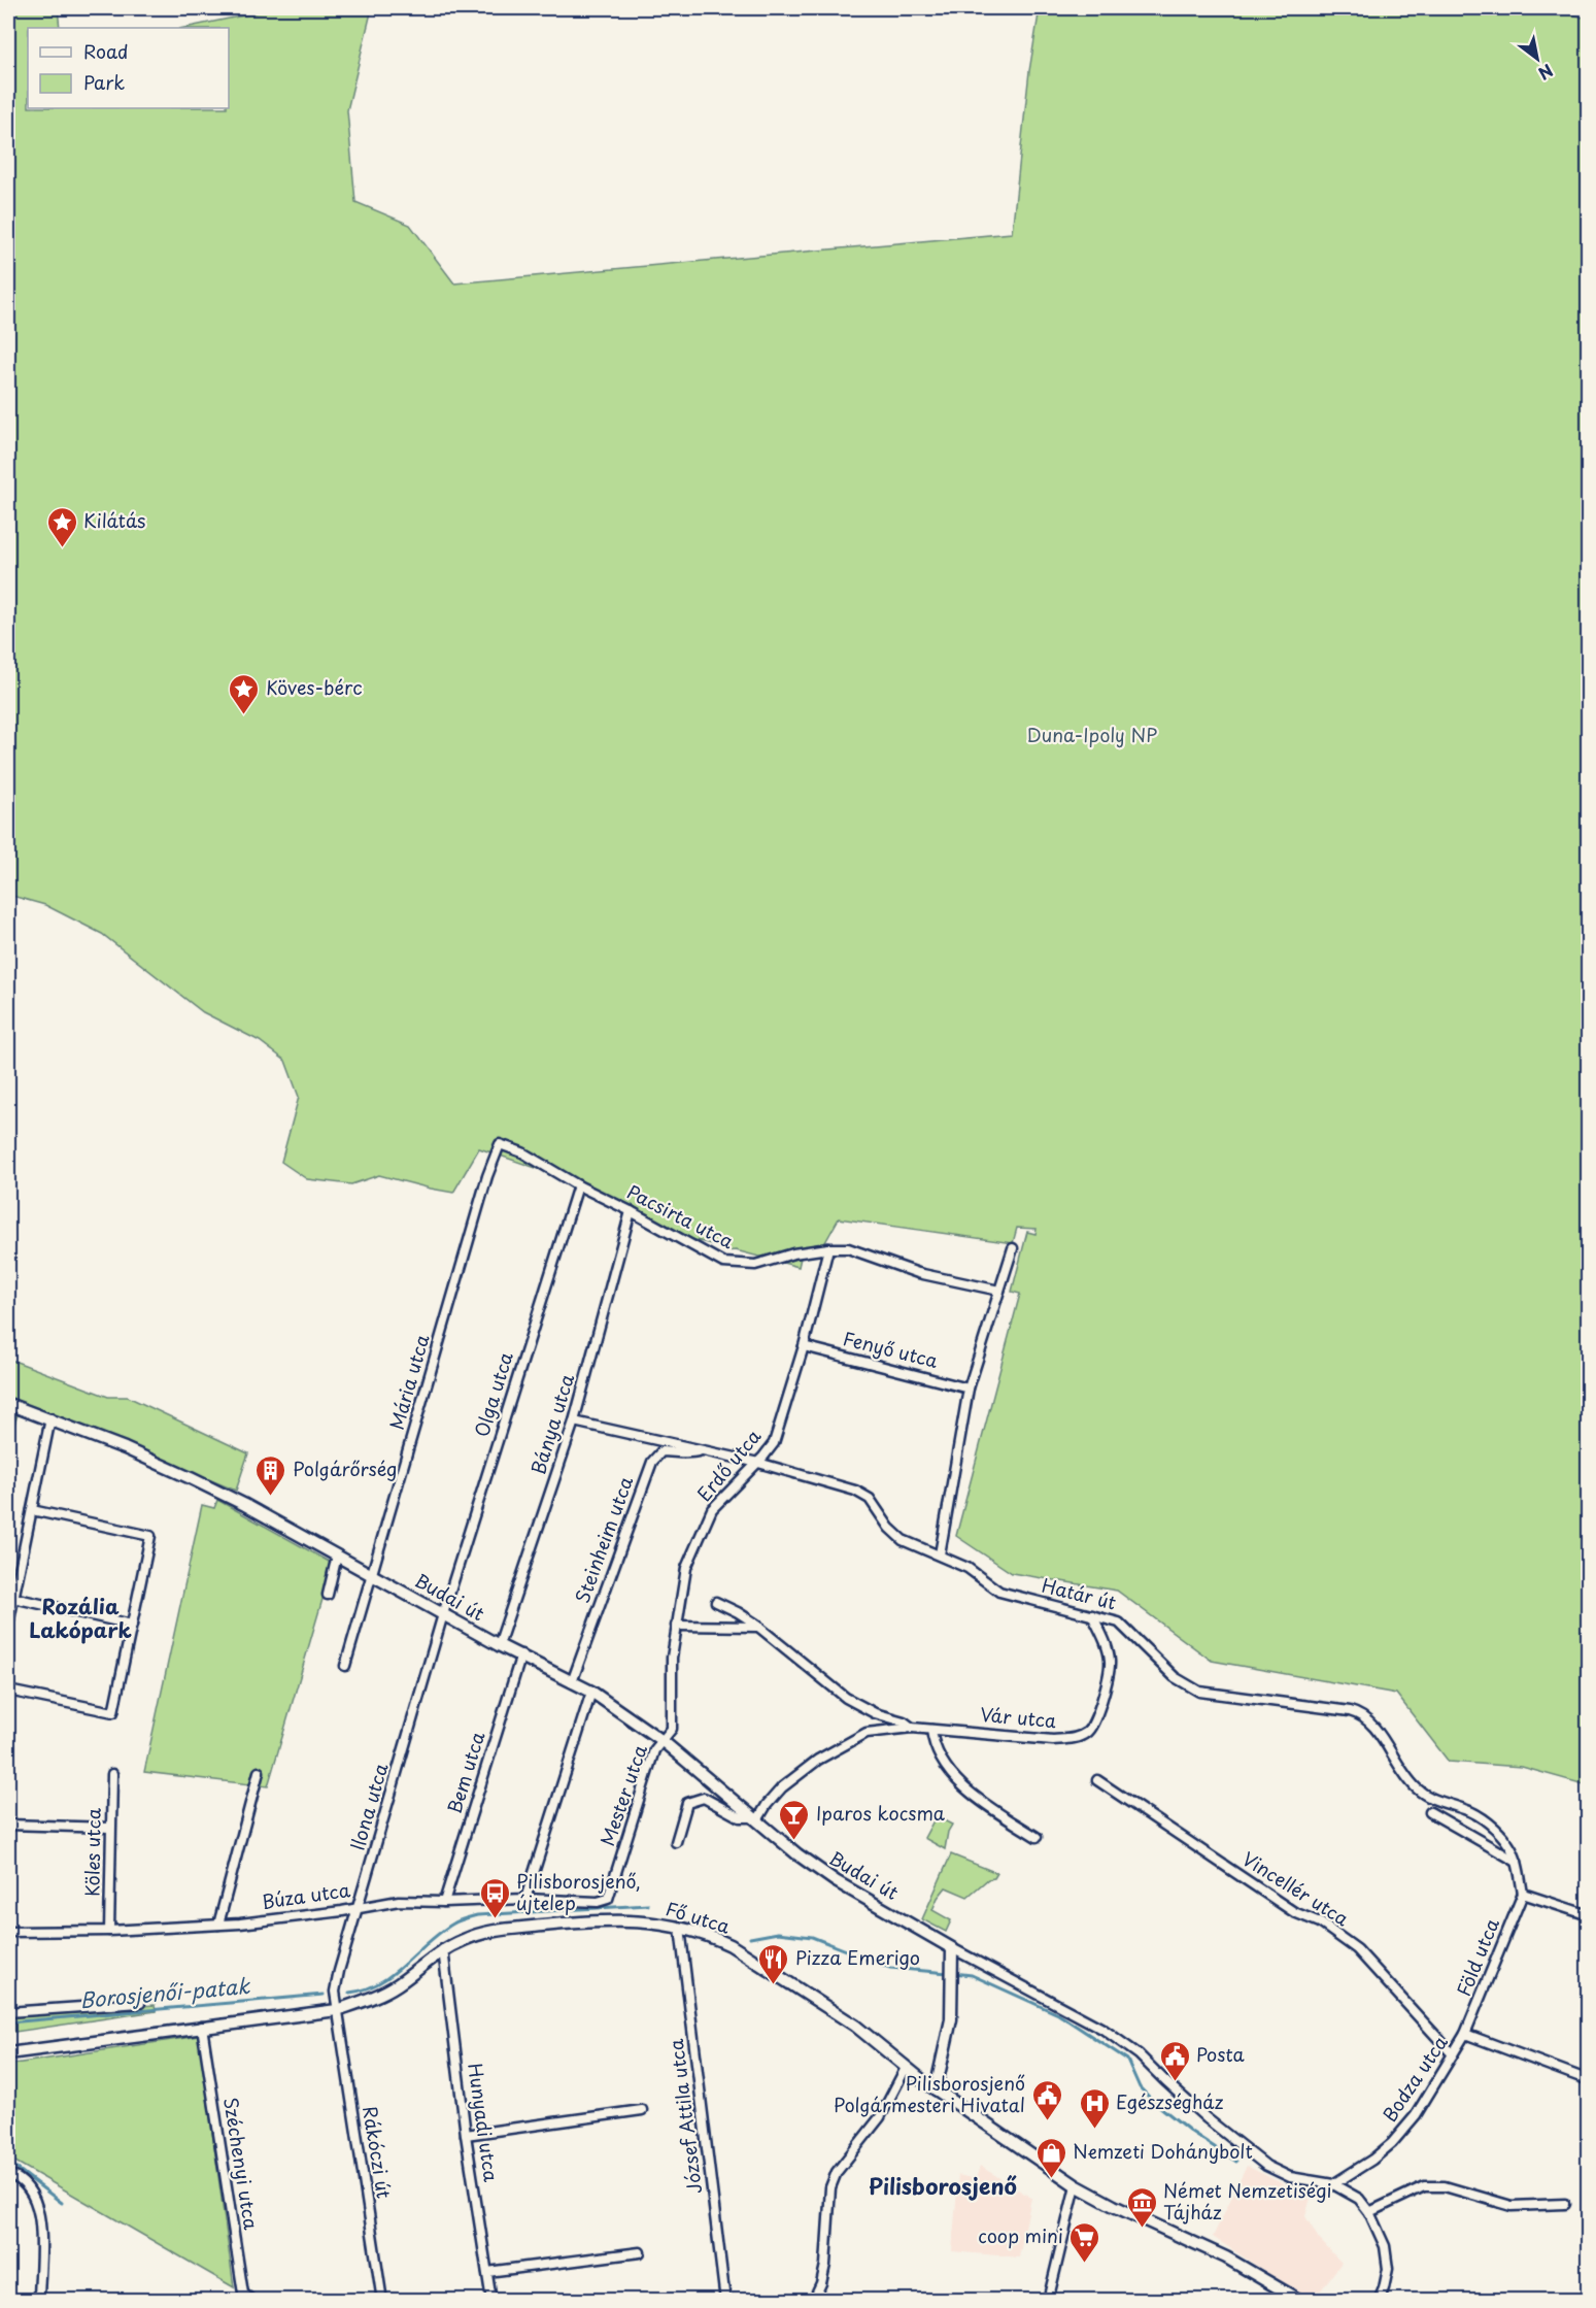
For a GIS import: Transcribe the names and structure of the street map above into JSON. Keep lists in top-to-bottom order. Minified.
{"streets":{"street":["Pacsirta utca","Fenyő utca","Mária utca","Olga utca","Bánya utca","Erdő utca","Steinheim utca","Határ út","Budai út","Vár utca","Bem utca","Mester utca","Ilona utca","Köles utca","Vincellér utca","Búza utca","Fő utca","Föld utca","Bodza utca","József Attila utca","Hunyadi utca","Rákóczi út","Széchenyi utca"]},"crossings":[["Pacsirta utca","Mária utca"],["Pacsirta utca","Olga utca"],["Pacsirta utca","Bánya utca"],["Pacsirta utca","Erdő utca"],["Fenyő utca","Erdő utca"],["Mária utca","Budai út"],["Olga utca","Budai út"],["Olga utca","Ilona utca"],["Bánya utca","Budai út"],["Erdő utca","Határ út"],["Erdő utca","Budai út"],["Erdő utca","Mester utca"],["Steinheim utca","Határ út"],["Steinheim utca","Budai út"],["Határ út","Vár utca"],["Budai út","Bem utca"],["Budai út","Mester utca"],["Budai út","Ilona utca"],["Budai út","Bodza utca"],["Bem utca","Búza utca"],["Mester utca","Búza utca"],["Ilona utca","Búza utca"],["Ilona utca","Fő utca"],["Ilona utca","Rákóczi út"],["Köles utca","Búza utca"],["Vincellér utca","Bodza utca"],["Fő utca","József Attila utca"],["Fő utca","Hunyadi utca"],["Fő utca","Rákóczi út"],["Fő utca","Széchenyi utca"],["Föld utca","Bodza utca"]],"districts":["Rozália Lakópark","Pilisborosjenő"],"water":["Borosjenői-patak"],"parks":["Duna-Ipoly NP"],"places":{"place":["Kilátás","Köves-bérc"],"building":["Polgárőrség"],"bar":["Iparos kocsma"],"bus stop":["Pilisborosjenő, újtelep"],"restaurant":["Pizza Emerigo"],"public building":["Posta","Pilisborosjenő Polgármesteri Hivatal"],"hospital":["Egészségház"],"shop":["Nemzeti Dohánybolt"],"museum":["Német Nemzetiségi Tájház"],"supermarket":["coop mini"]},"legend":["Road","Park"],"north":"bottom right"}
